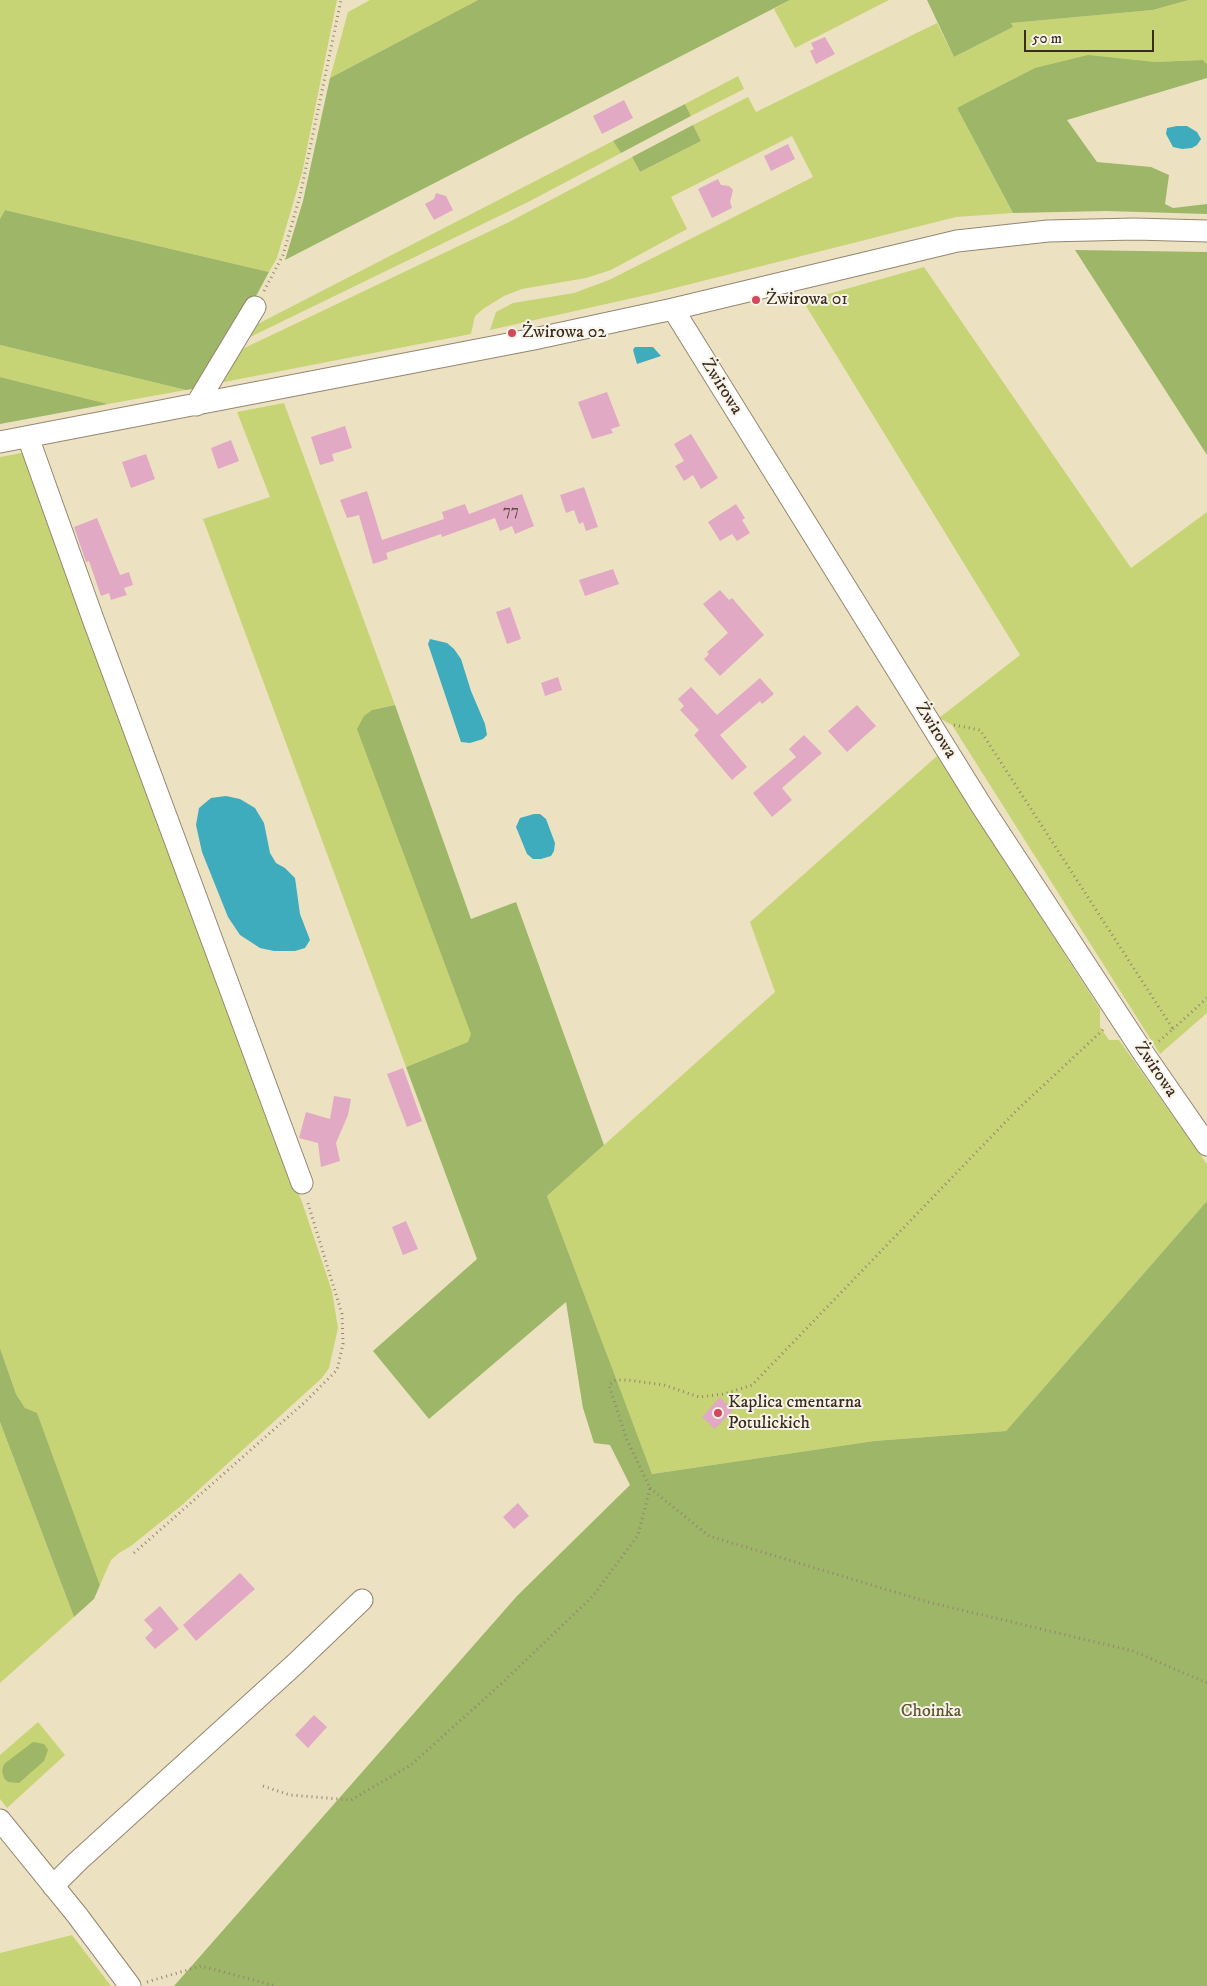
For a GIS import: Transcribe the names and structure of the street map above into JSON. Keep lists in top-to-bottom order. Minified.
{"streets":{"street":["Żwirowa"]},"parks":["Choinka"],"places":["Żwirowa 01","Żwirowa 02","Kaplica cmentarna Potulickich"],"house_numbers":["77"],"scale_bar":"50 m"}
